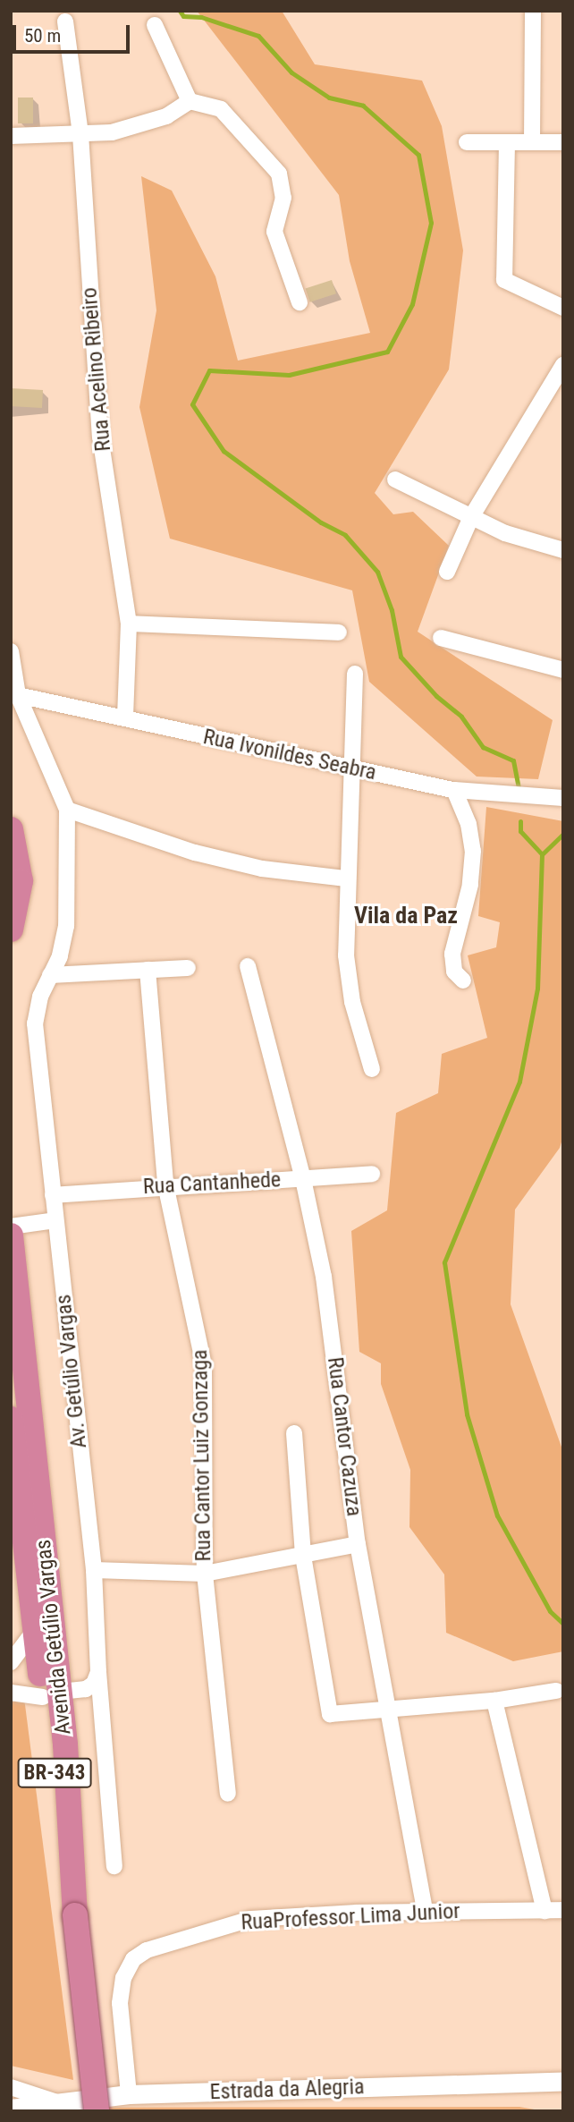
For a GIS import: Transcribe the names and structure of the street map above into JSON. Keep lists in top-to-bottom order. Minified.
{"streets":{"highway":["Avenida Getúlio Vargas","BR-343"],"street":["Rua Acelino Ribeiro","Rua Ivonildes Seabra","Rua Cantanhede","Av. Getúlio Vargas","Rua Cantor Cazuza","Rua Cantor Luiz Gonzaga","RuaProfessor Lima Junior","Estrada da Alegria"]},"crossings":[["Rua Acelino Ribeiro","Rua Ivonildes Seabra"],["Rua Cantanhede","Av. Getúlio Vargas"],["Rua Cantanhede","Rua Cantor Cazuza"],["Rua Cantanhede","Rua Cantor Luiz Gonzaga"],["Rua Cantor Cazuza","RuaProfessor Lima Junior"],["RuaProfessor Lima Junior","Estrada da Alegria"]],"districts":["Vila da Paz"],"scale_bar":"50 m"}
